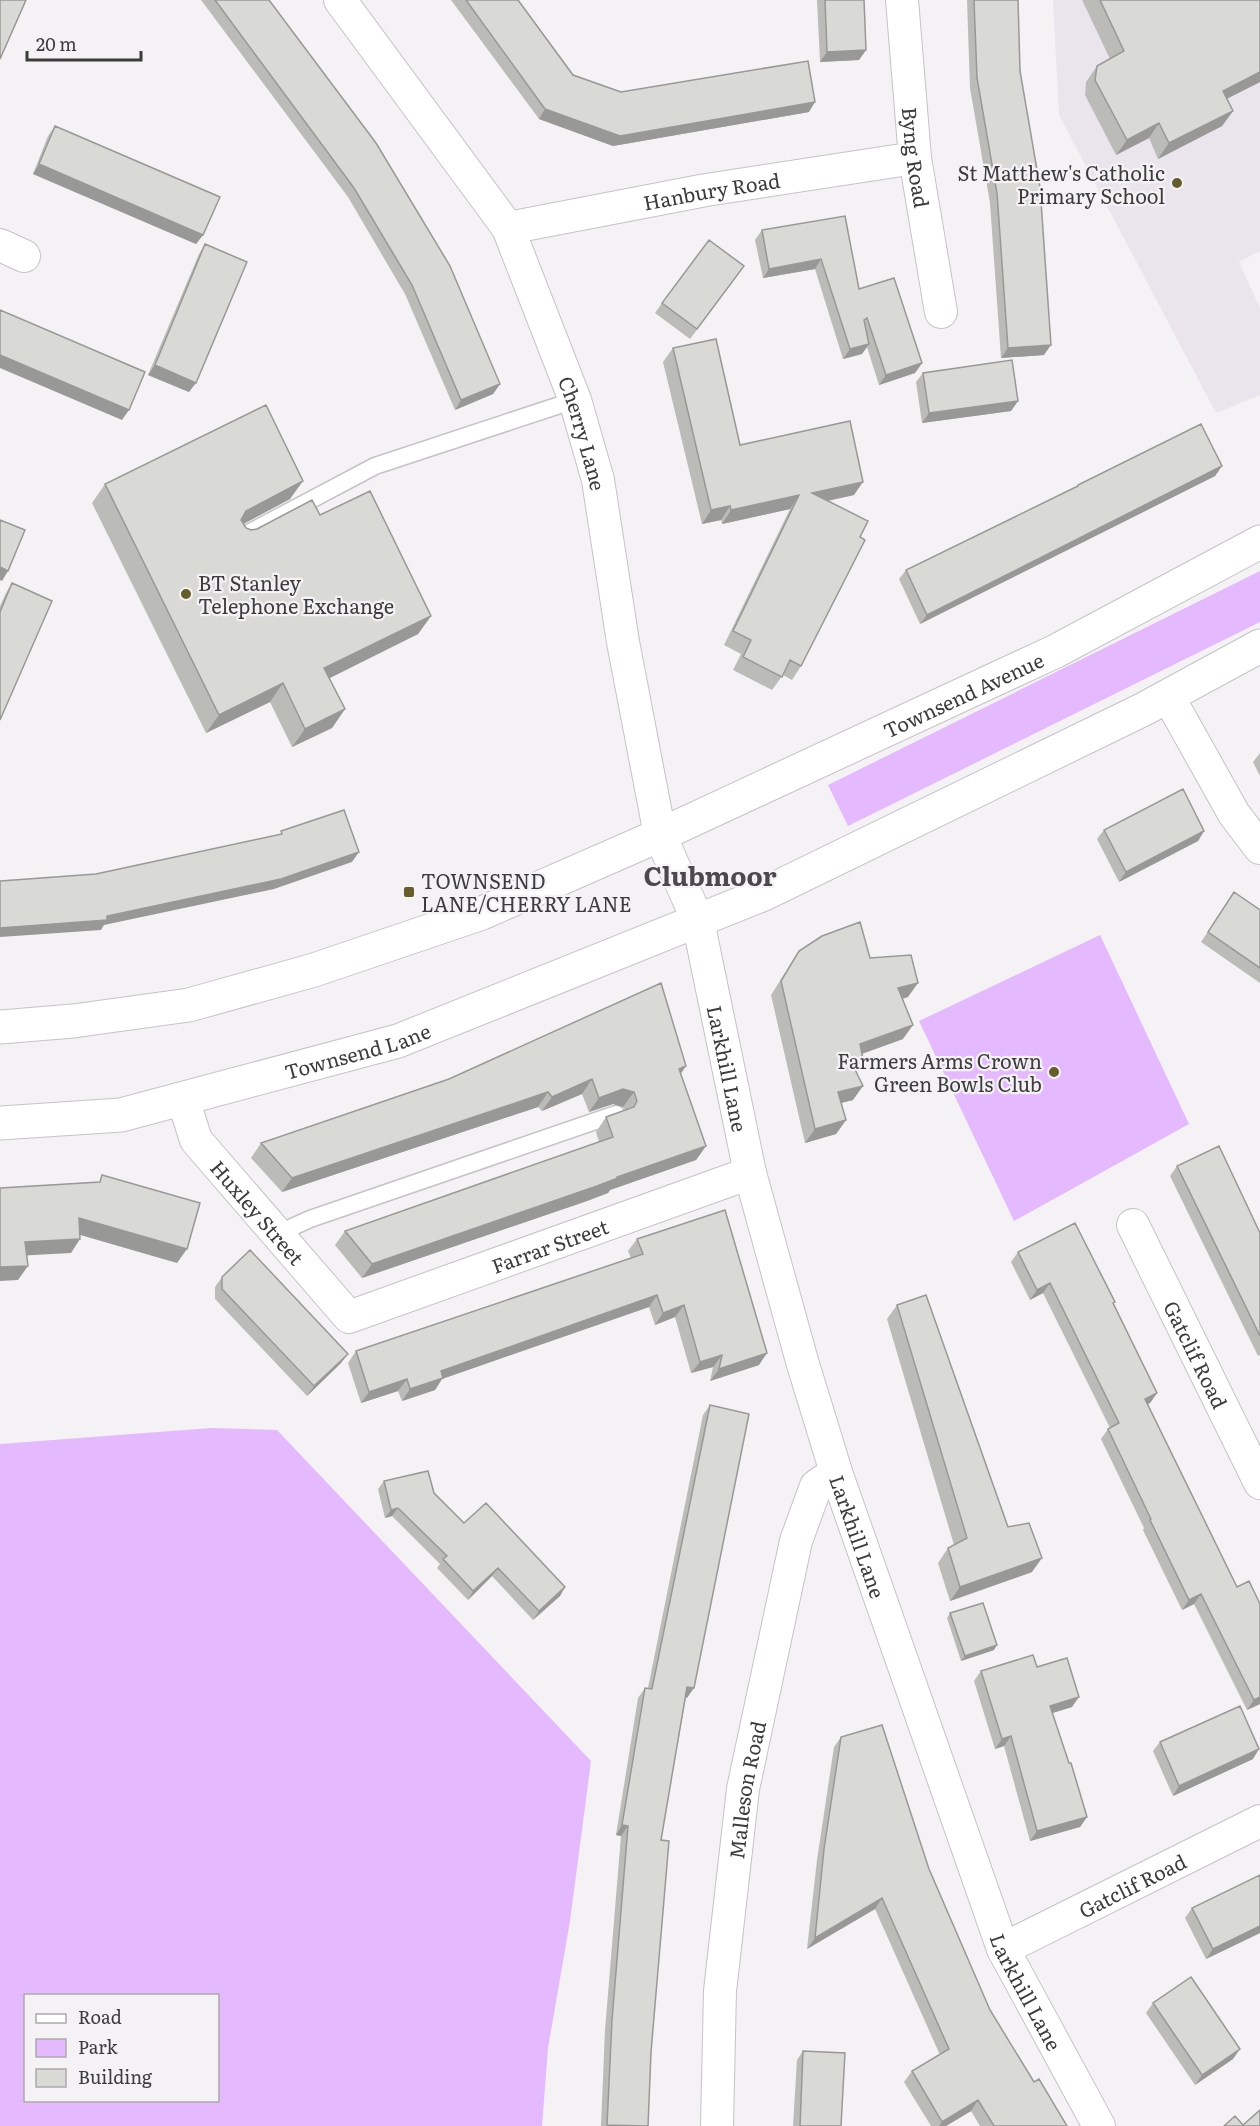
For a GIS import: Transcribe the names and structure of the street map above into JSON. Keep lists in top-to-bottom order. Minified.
{"streets":{"main road":["Townsend Avenue","Townsend Lane"],"street":["Byng Road","Hanbury Road","Cherry Lane","Larkhill Lane","Huxley Street","Farrar Street","Gatclif Road","Malleson Road"]},"crossings":[["Byng Road","Hanbury Road"],["Hanbury Road","Cherry Lane"],["Cherry Lane","Townsend Avenue"],["Cherry Lane","Townsend Lane"],["Cherry Lane","Larkhill Lane"],["Townsend Lane","Larkhill Lane"],["Townsend Lane","Huxley Street"],["Larkhill Lane","Farrar Street"],["Larkhill Lane","Gatclif Road"],["Larkhill Lane","Malleson Road"],["Huxley Street","Farrar Street"]],"districts":["Clubmoor"],"places":{"other":["St Matthew's Catholic Primary School","BT Stanley Telephone Exchange","Farmers Arms Crown Green Bowls Club"],"transit":["TOWNSEND LANE/CHERRY LANE"]},"legend":["Road","Park","Building"],"scale_bar":"20 m"}
